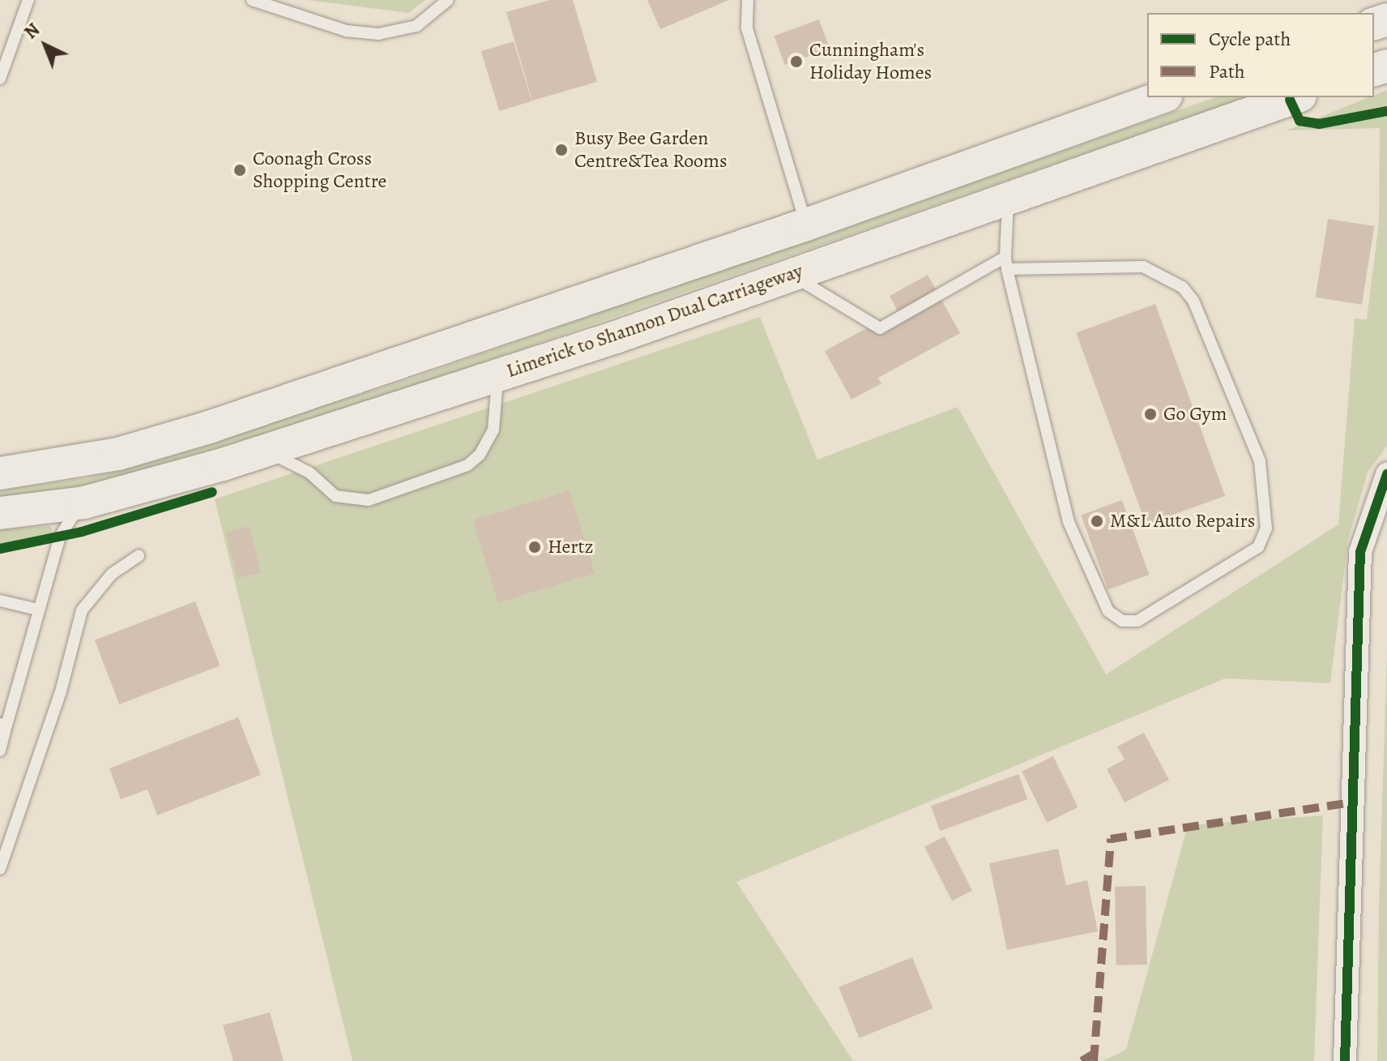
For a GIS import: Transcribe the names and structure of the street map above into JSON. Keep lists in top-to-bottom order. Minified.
{"streets":{"main road":["Limerick to Shannon Dual Carriageway"]},"places":["Cunningham's Holiday Homes","Busy Bee Garden Centre&Tea Rooms","Coonagh Cross Shopping Centre","Go Gym","M&L Auto Repairs","Hertz"],"legend":["Cycle path","Path"],"north":"top left"}
